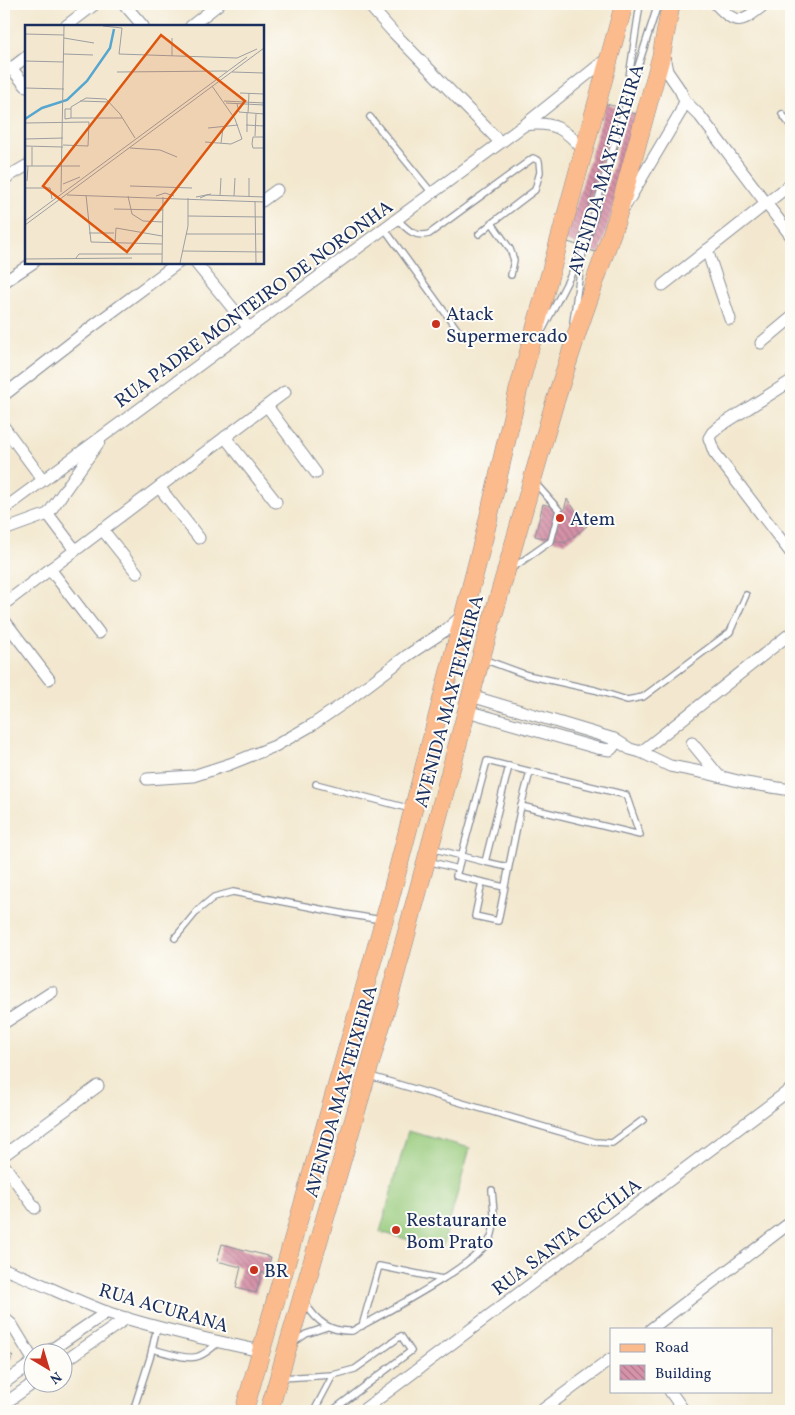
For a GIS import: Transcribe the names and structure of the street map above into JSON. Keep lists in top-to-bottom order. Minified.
{"streets":{"main road":["AVENIDA MAX TEIXEIRA"],"street":["RUA PADRE MONTEIRO DE NORONHA","RUA SANTA CECÍLIA","RUA ACURANA"]},"crossings":[["AVENIDA MAX TEIXEIRA","RUA PADRE MONTEIRO DE NORONHA"],["AVENIDA MAX TEIXEIRA","RUA ACURANA"]],"places":["Atack Supermercado","Atem","Restaurante Bom Prato","BR"],"legend":["Road","Building"],"north":"bottom right"}
